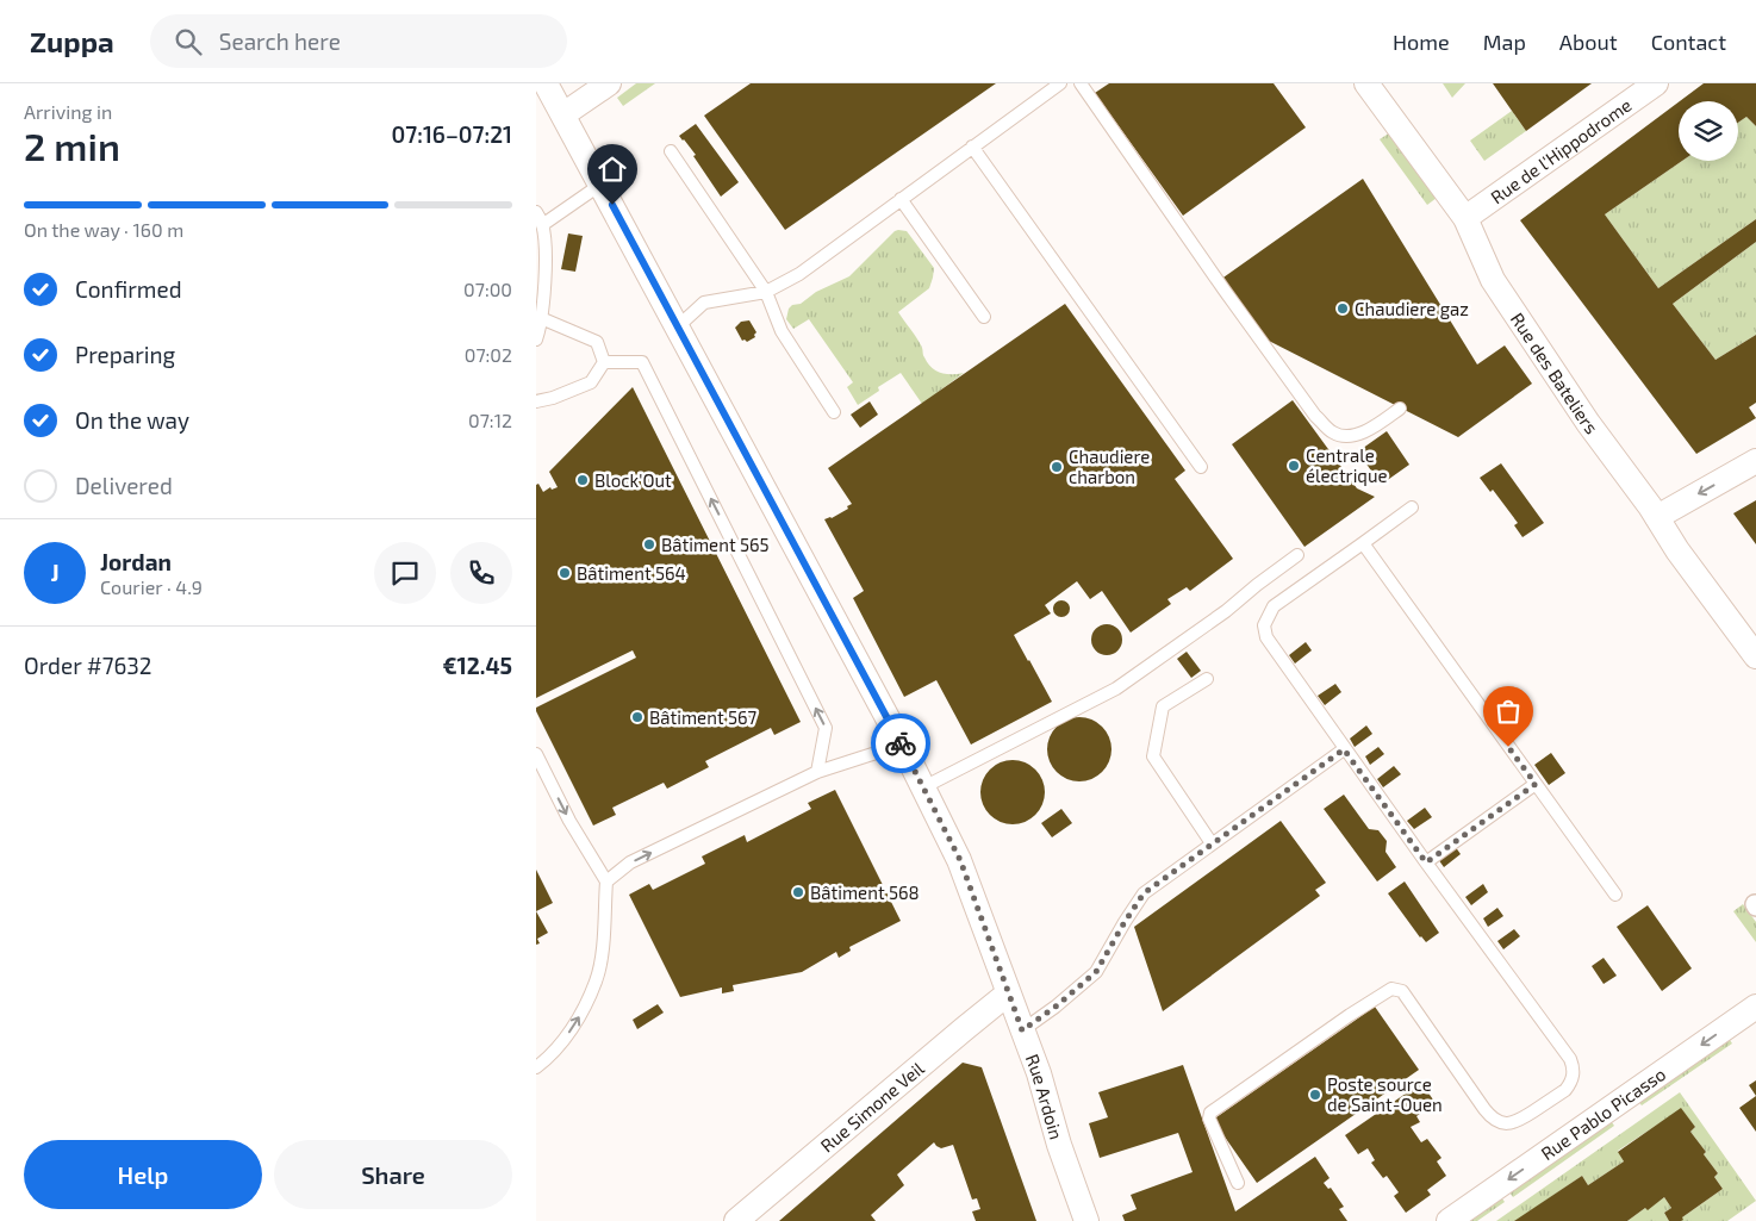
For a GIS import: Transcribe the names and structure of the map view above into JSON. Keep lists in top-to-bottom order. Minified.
{"streets":{"street":["Rue de l'Hippodrome","Rue des Bateliers","Rue Ardoin","Rue Simone Veil","Rue Pablo Picasso"]},"crossings":[["Rue de l'Hippodrome","Rue des Bateliers"],["Rue Ardoin","Rue Simone Veil"]],"one_way":["Rue Pablo Picasso"],"places":["Chaudiere gaz","Centrale électrique","Chaudiere charbon","Block'Out","Bâtiment 565","Bâtiment 564","Bâtiment 567","Bâtiment 568","Poste source de Saint-Ouen"],"page":{"header":"Zuppa","search":"Search here","nav":["Home","Map","About","Contact"],"heading":["2 min","Arriving in","07:16–07:21"],"panel":["Jordan","Courier · 4.9","Order #7632","€12.45"],"bar":"On the way · 160 m","list":[["Confirmed","07:00"],["Preparing","07:02"],["On the way","07:12"],"Delivered"],"round":"J","buttons":["Help","Share"]}}
